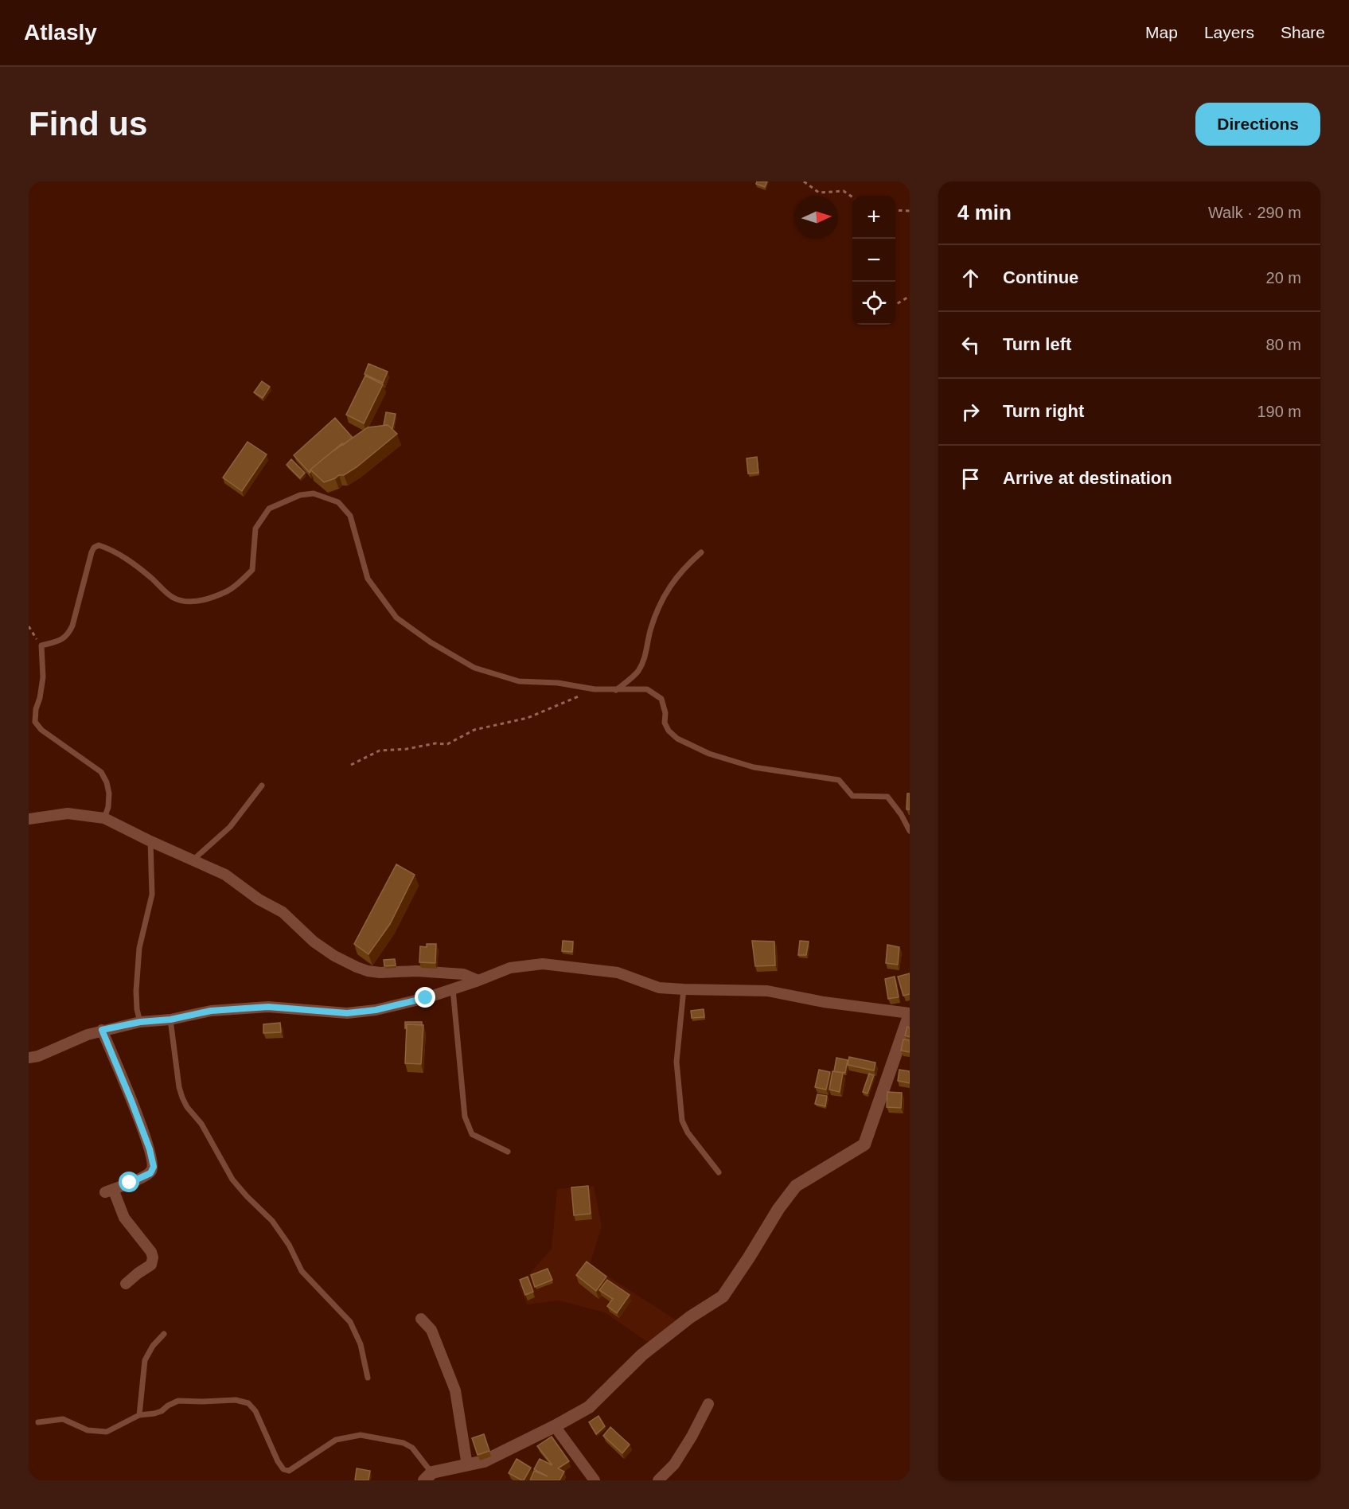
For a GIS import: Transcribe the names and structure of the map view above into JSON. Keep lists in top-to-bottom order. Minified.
{"north":"right","page":{"header":"Atlasly","nav":["Map","Layers","Share"],"buttons":"Directions","title":"Find us","heading":["4 min","Walk · 290 m"],"map_buttons":["+","−"],"list":[["Continue","20 m"],["Turn left","80 m"],["Turn right","190 m"],"Arrive at destination"]}}
